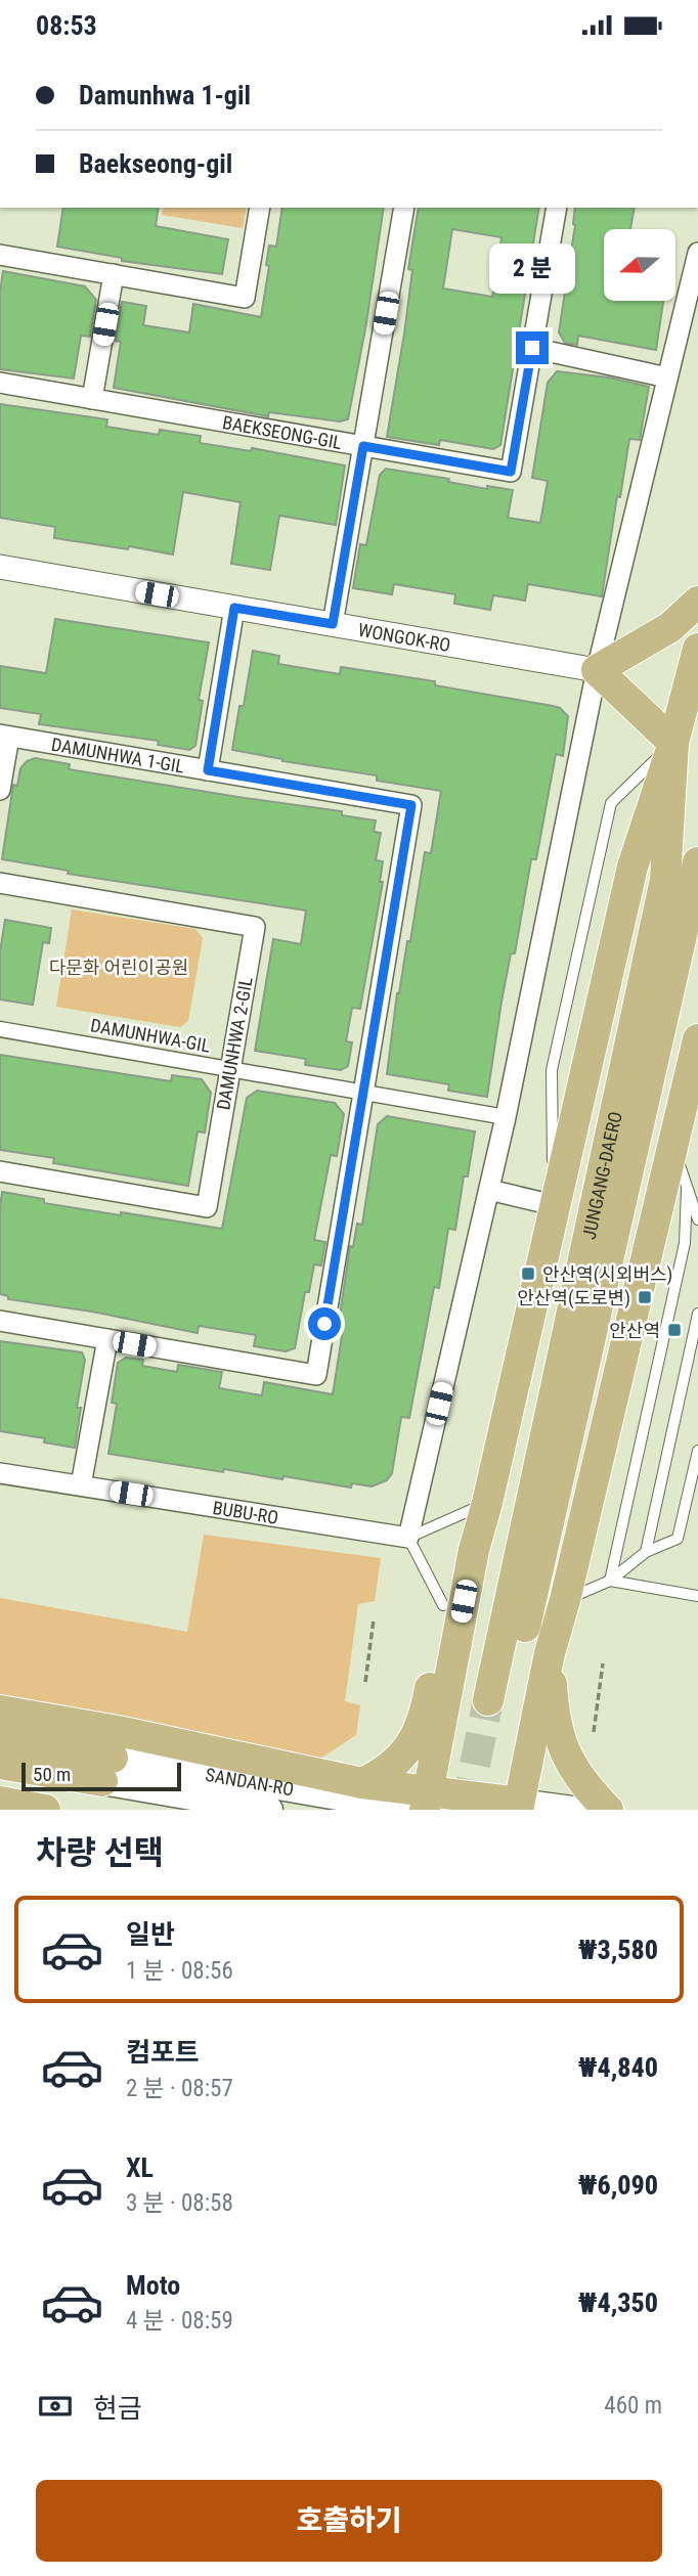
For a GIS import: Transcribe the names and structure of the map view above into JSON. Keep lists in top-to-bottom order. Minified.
{"streets":{"main road":["JUNGANG-DAERO","SANDAN-RO"],"street":["BAEKSEONG-GIL","WONGOK-RO","DAMUNHWA 1-GIL","DAMUNHWA-GIL","DAMUNHWA 2-GIL","BUBU-RO"]},"crossings":[["DAMUNHWA 1-GIL","DAMUNHWA-GIL"],["DAMUNHWA-GIL","DAMUNHWA 2-GIL"]],"parks":["다문화 어린이공원"],"places":{"transit":["안산역(시외버스)","안산역(도로변)","안산역"]},"scale_bar":"50 m","north":"left","page":{"status":"08:53","banner":["Damunhwa 1-gil","Baekseong-gil"],"bubble":"2 분","scale":"50 m","heading":"차량 선택","list":[{"name":"일반","note":"1 분 · 08:56","value":"₩3,580"},{"name":"컴포트","note":"2 분 · 08:57","value":"₩4,840"},{"name":"XL","note":"3 분 · 08:58","value":"₩6,090"},{"name":"Moto","note":"4 분 · 08:59","value":"₩4,350"}],"pay":["현금","460 m"],"buttons":"호출하기"}}
